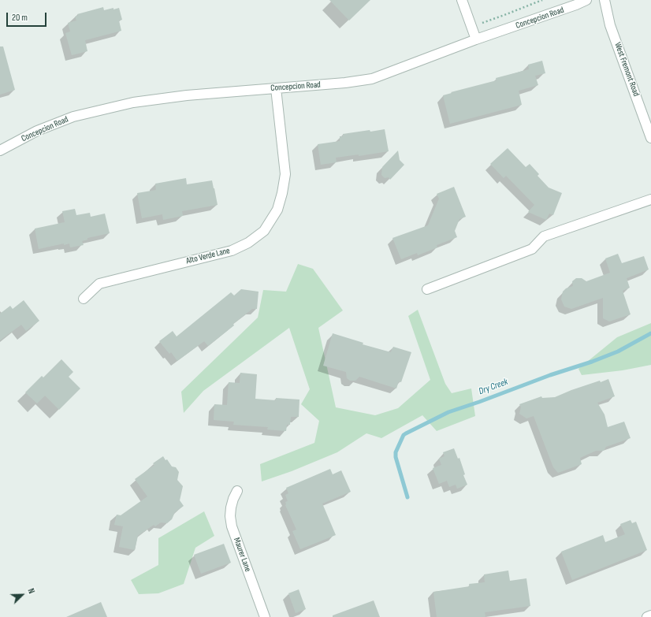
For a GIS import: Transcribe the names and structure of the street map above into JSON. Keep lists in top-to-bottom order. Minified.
{"streets":{"street":["Concepcion Road","West Fremont Road","Alto Verde Lane","Maurer Lane"]},"crossings":[["Concepcion Road","Alto Verde Lane"]],"water":["Dry Creek"],"scale_bar":"20 m","north":"top right"}
